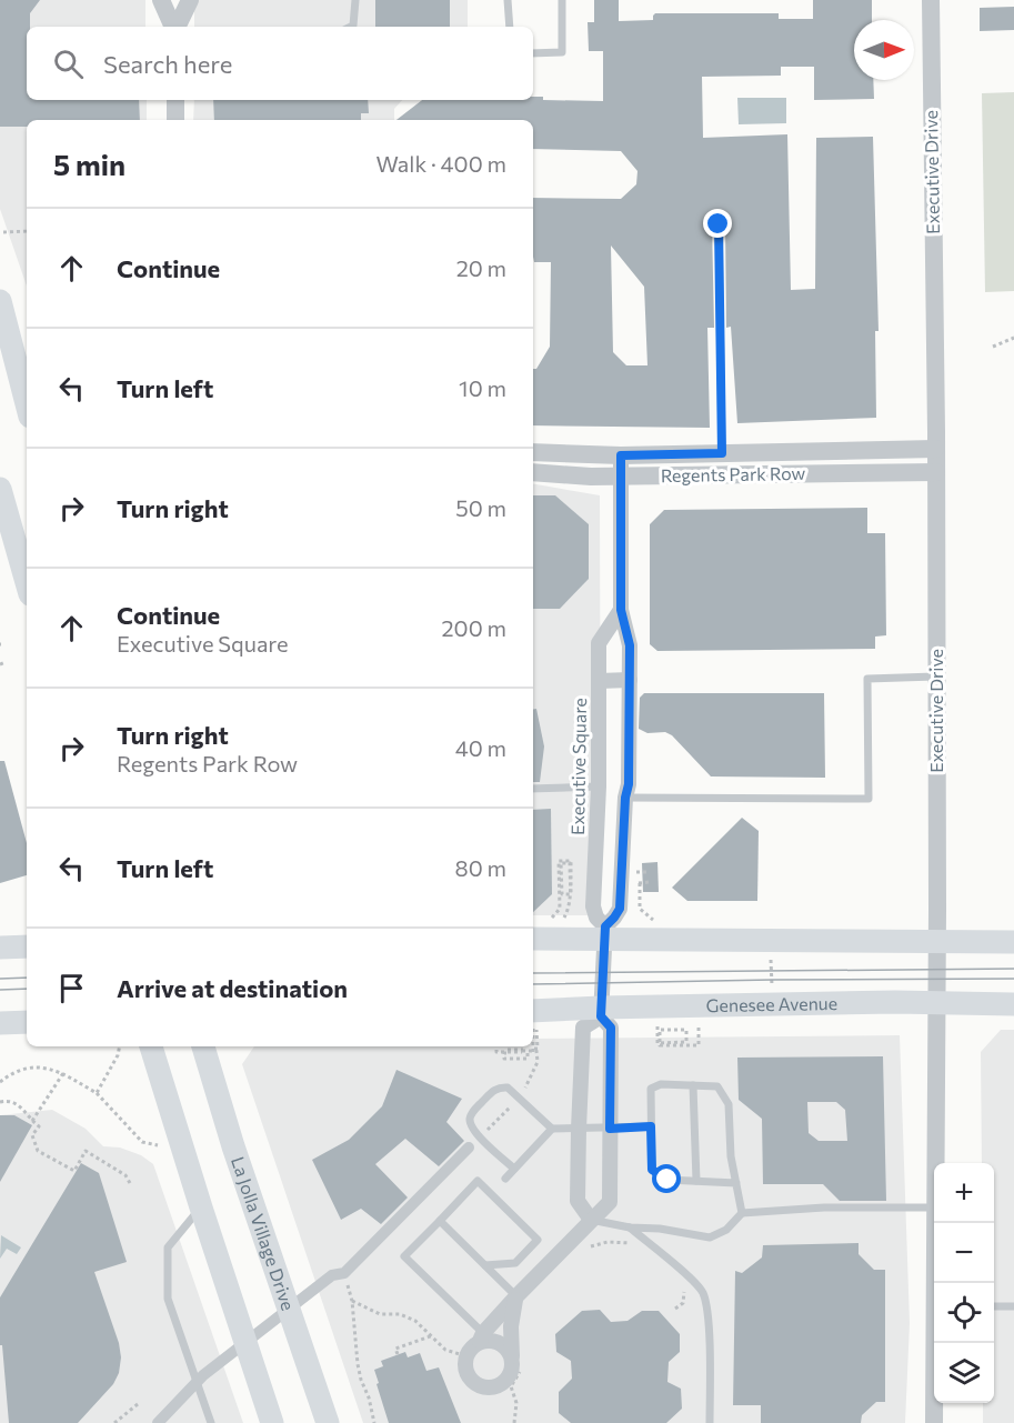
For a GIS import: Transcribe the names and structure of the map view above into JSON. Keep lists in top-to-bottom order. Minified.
{"streets":{"main road":["Genesee Avenue","La Jolla Village Drive"],"street":["Executive Drive","Regents Park Row","Executive Square"]},"crossings":[["Executive Drive","Regents Park Row"],["Executive Drive","Genesee Avenue"],["Regents Park Row","Executive Square"],["Executive Square","Genesee Avenue"]],"north":"right","page":{"search":"Search here","heading":["5 min","Walk · 400 m"],"list":[["Continue","20 m"],["Turn left","10 m"],["Turn right","50 m"],["Continue","Executive Square","200 m"],["Turn right","Regents Park Row","40 m"],["Turn left","80 m"],"Arrive at destination"],"map_buttons":["+","−"]}}
